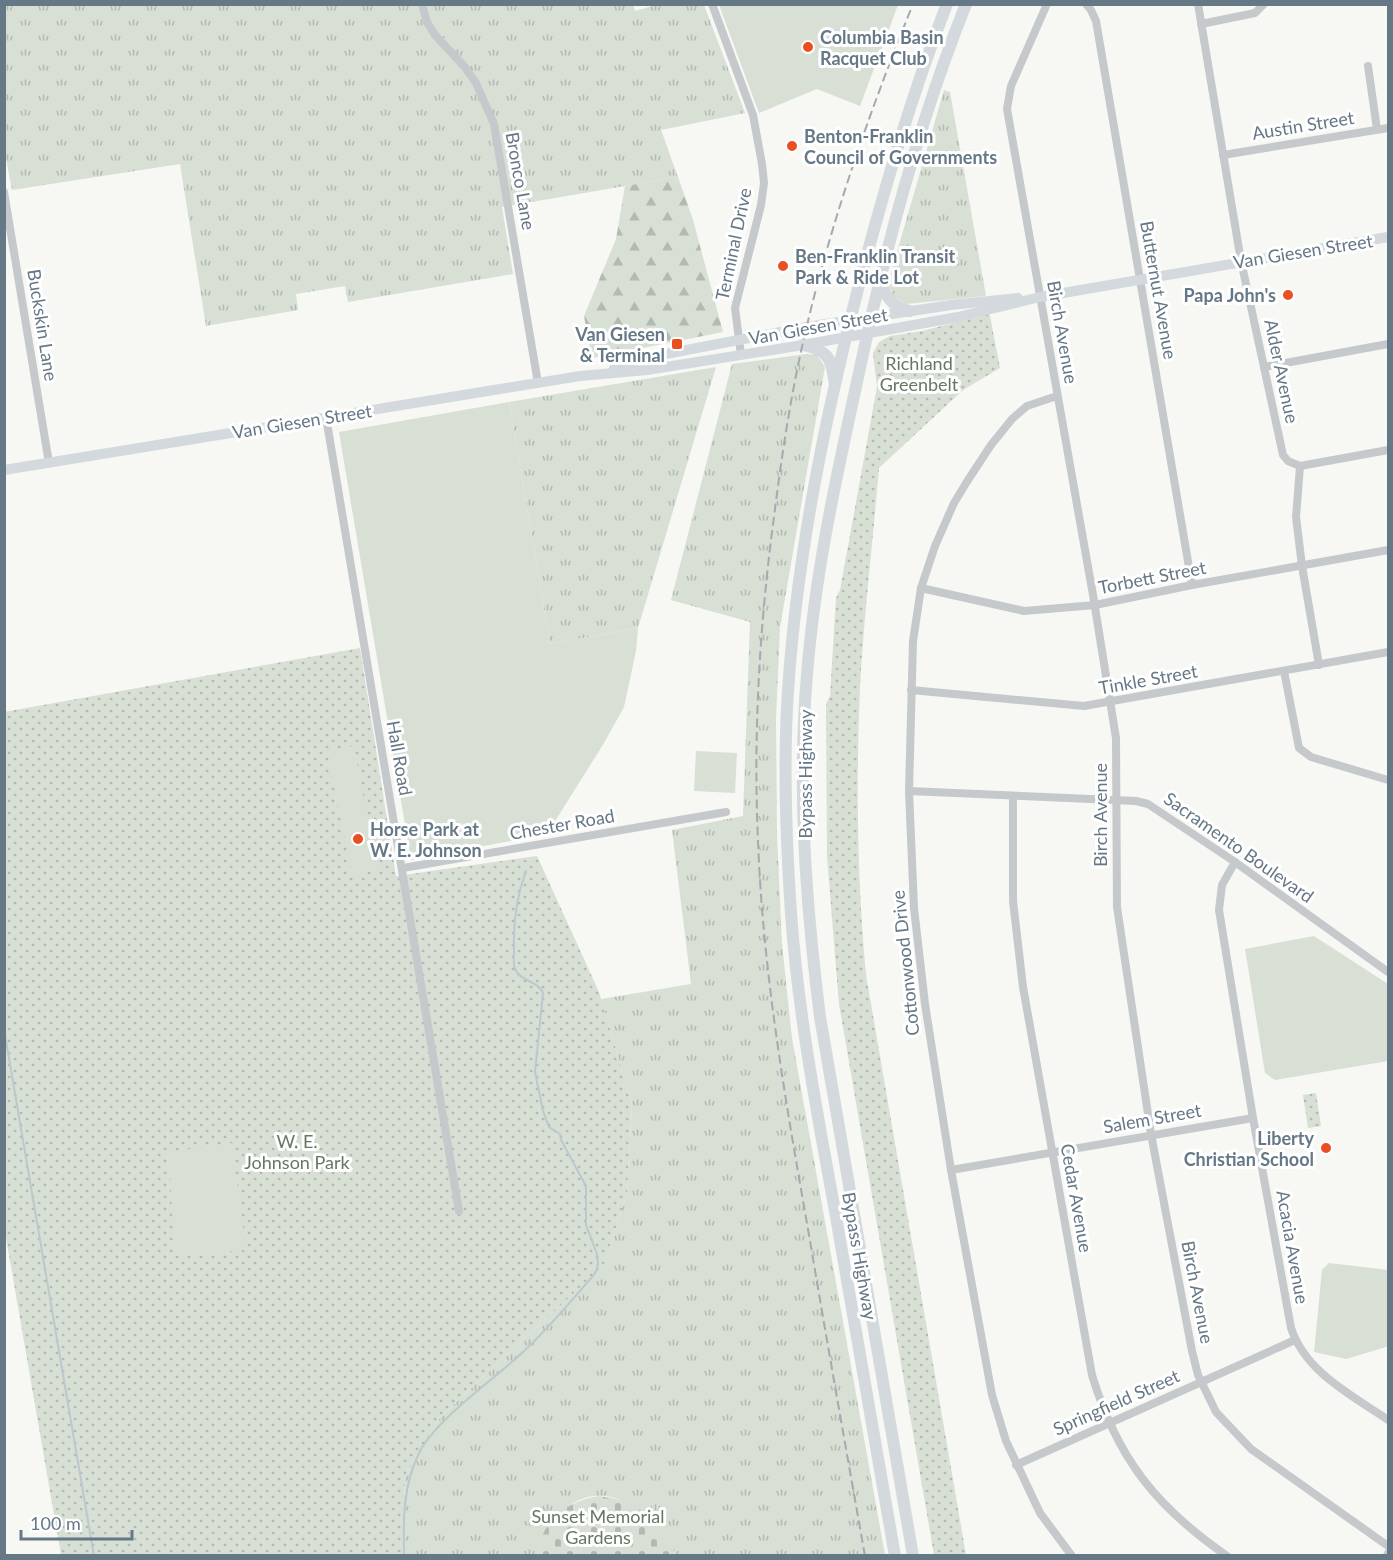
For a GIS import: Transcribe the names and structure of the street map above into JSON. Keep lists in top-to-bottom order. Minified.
{"streets":{"highway":["Bypass Highway"],"main road":["Van Giesen Street"],"street":["Austin Street","Bronco Lane","Terminal Drive","Butternut Avenue","Buckskin Lane","Birch Avenue","Alder Avenue","Torbett Street","Tinkle Street","Hall Road","Chester Road","Sacramento Boulevard","Cottonwood Drive","Salem Street","Cedar Avenue","Acacia Avenue","Springfield Street"]},"crossings":[["Austin Street","Alder Avenue"],["Bronco Lane","Van Giesen Street"],["Terminal Drive","Van Giesen Street"],["Van Giesen Street","Butternut Avenue"],["Van Giesen Street","Buckskin Lane"],["Van Giesen Street","Birch Avenue"],["Van Giesen Street","Alder Avenue"],["Van Giesen Street","Hall Road"],["Van Giesen Street","Bypass Highway"],["Butternut Avenue","Torbett Street"],["Birch Avenue","Torbett Street"],["Birch Avenue","Tinkle Street"],["Birch Avenue","Sacramento Boulevard"],["Birch Avenue","Cottonwood Drive"],["Birch Avenue","Salem Street"],["Birch Avenue","Springfield Street"],["Torbett Street","Cottonwood Drive"],["Tinkle Street","Cottonwood Drive"],["Hall Road","Chester Road"],["Sacramento Boulevard","Cottonwood Drive"],["Sacramento Boulevard","Cedar Avenue"],["Sacramento Boulevard","Acacia Avenue"],["Cottonwood Drive","Salem Street"],["Cottonwood Drive","Springfield Street"],["Salem Street","Cedar Avenue"],["Salem Street","Acacia Avenue"],["Cedar Avenue","Springfield Street"],["Acacia Avenue","Springfield Street"]],"parks":["Richland Greenbelt","W. E. Johnson Park","Sunset Memorial Gardens"],"places":{"other":["Columbia Basin Racquet Club","Benton-Franklin Council of Governments","Ben-Franklin Transit Park & Ride Lot","Papa John's","Horse Park at W. E. Johnson","Liberty Christian School"],"transit":["Van Giesen & Terminal"]},"scale_bar":"100 m"}
